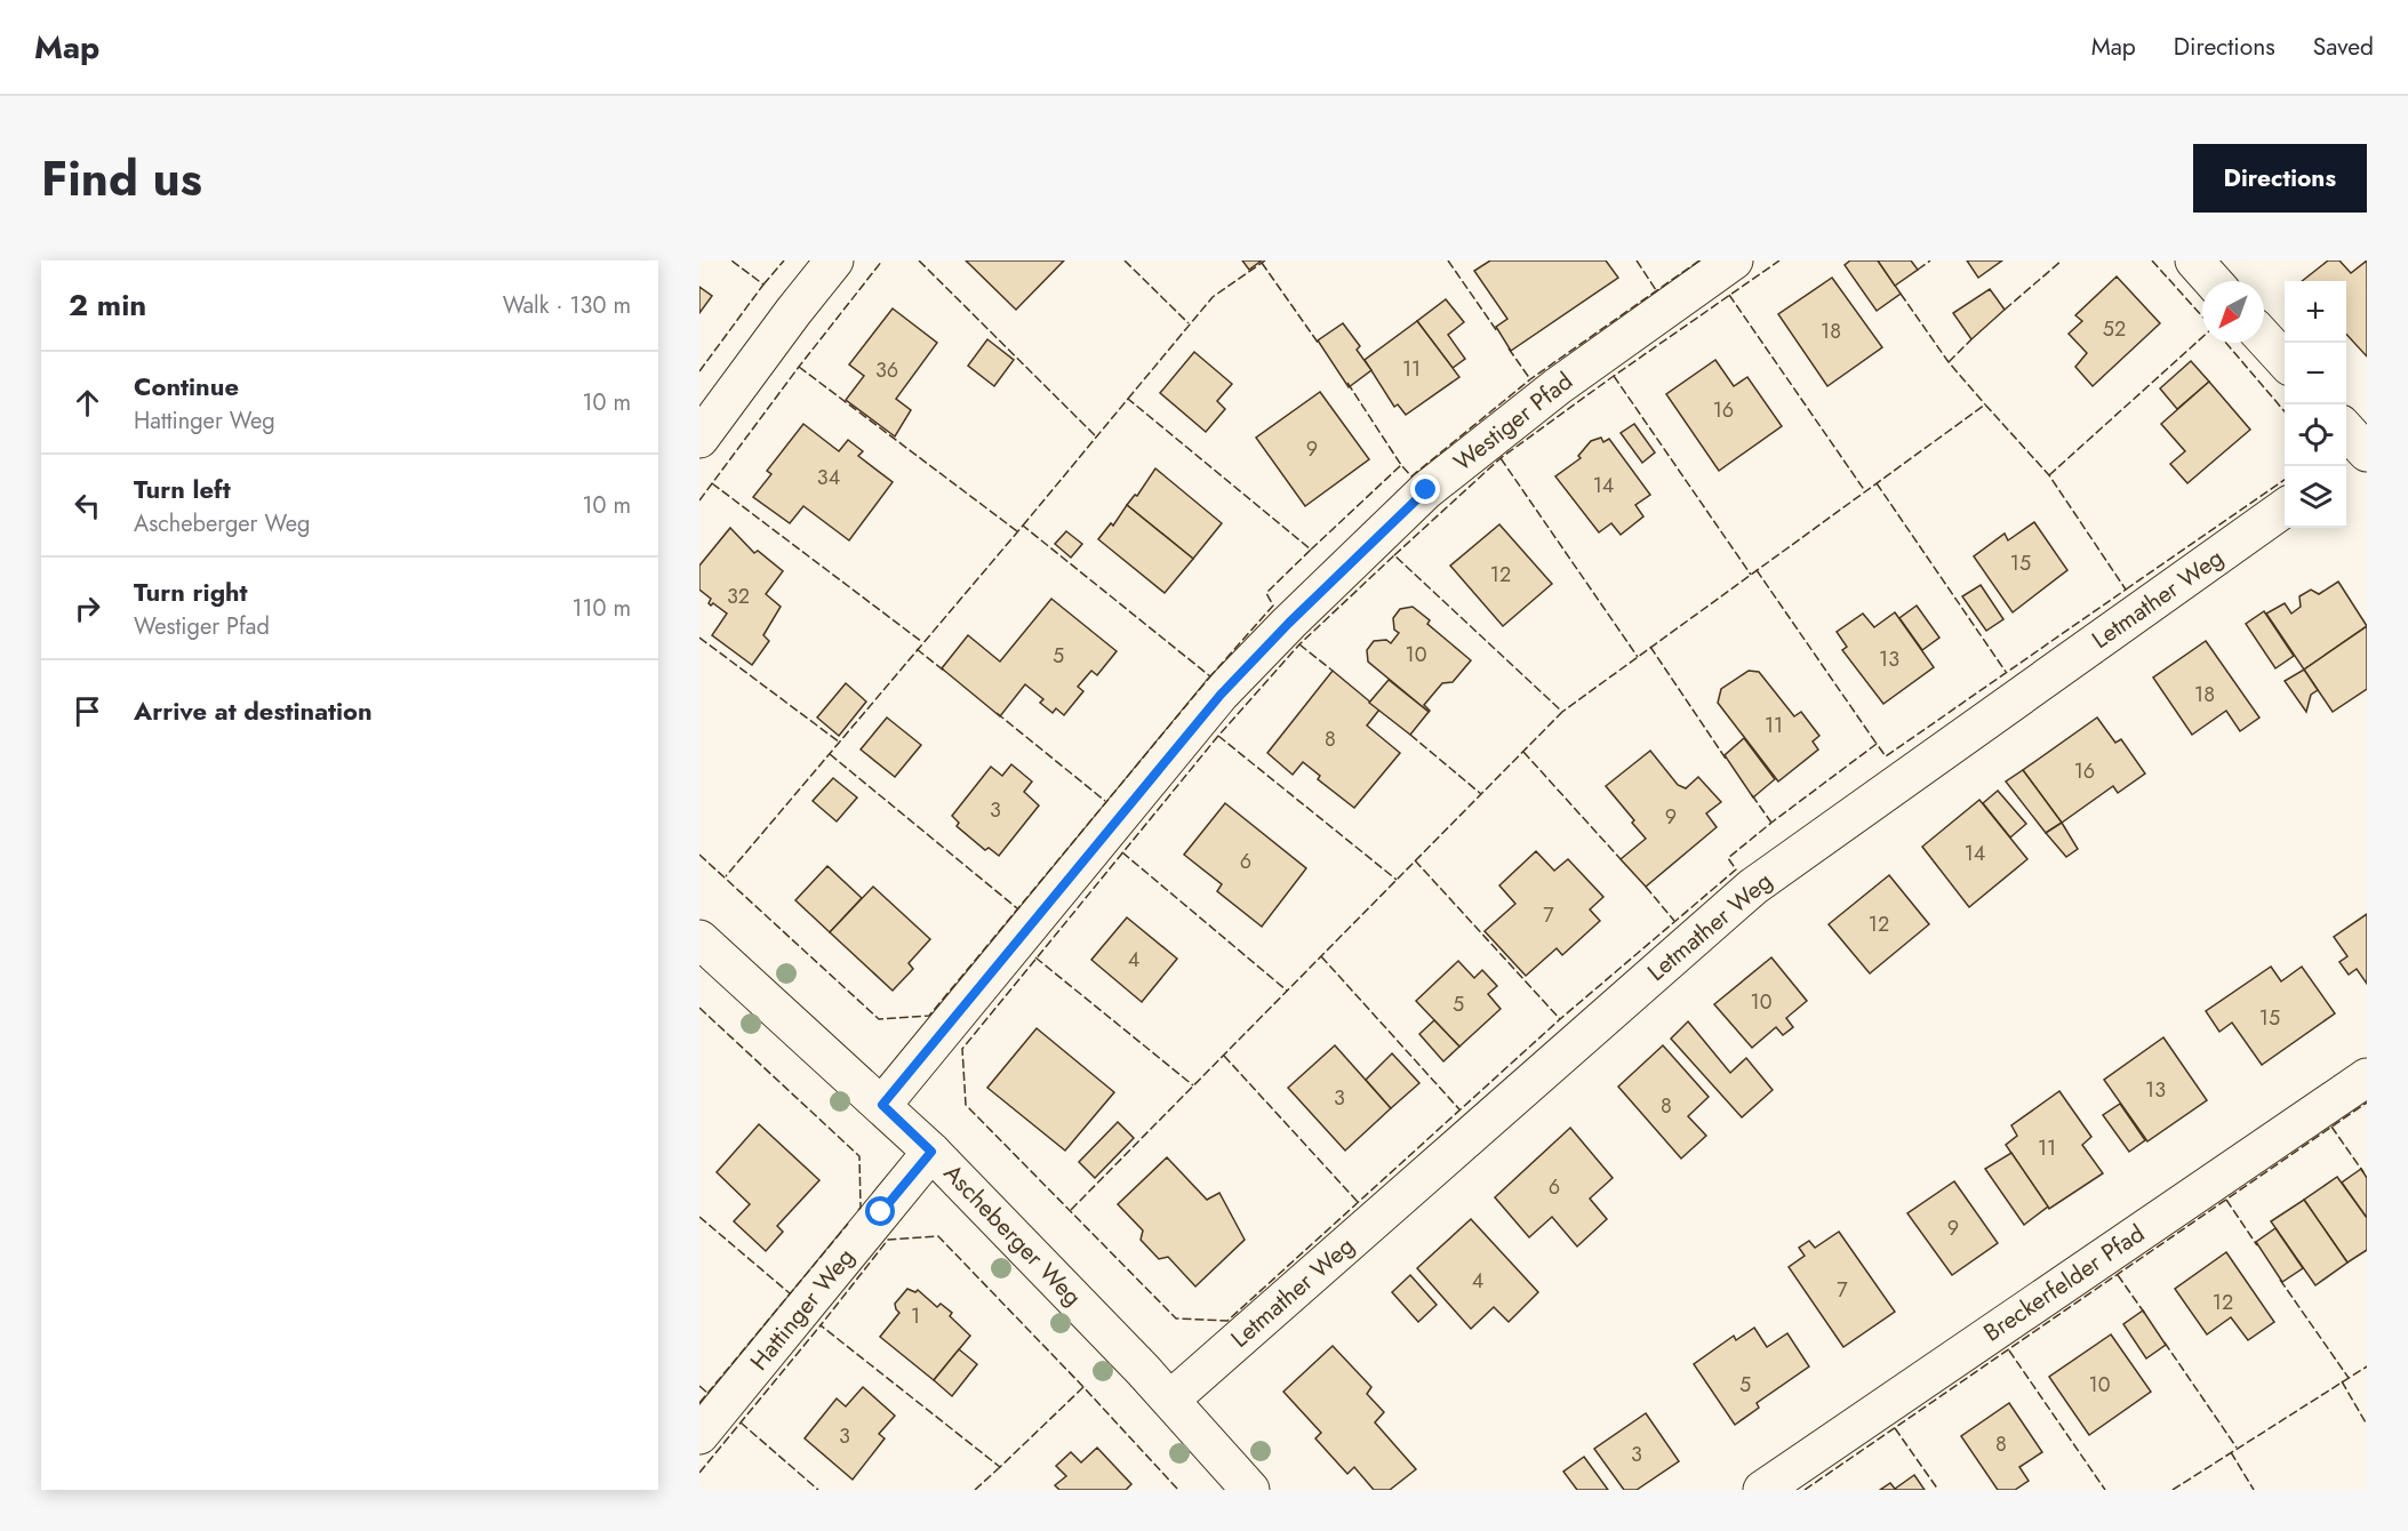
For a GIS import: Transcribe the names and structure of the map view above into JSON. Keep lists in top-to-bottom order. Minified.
{"streets":{"street":["Westiger Pfad","Letmather Weg","Ascheberger Weg","Breckerfelder Pfad","Hattinger Weg"]},"crossings":[["Westiger Pfad","Ascheberger Weg"],["Letmather Weg","Ascheberger Weg"],["Ascheberger Weg","Hattinger Weg"]],"house_numbers":["52","18","11","36","16","9","34","14","15","12","32","10","5","13","18","11","8","16","3","9","14","6","7","12","4","10","5","15","13","3","8","11","6","9","4","7","12","1","5","10","3","8","3"],"north":"bottom left","page":{"header":"Map","nav":["Map","Directions","Saved"],"title":"Find us","buttons":"Directions","heading":["2 min","Walk · 130 m"],"map_buttons":["+","−"],"list":[["Continue","Hattinger Weg","10 m"],["Turn left","Ascheberger Weg","10 m"],["Turn right","Westiger Pfad","110 m"],"Arrive at destination"]}}
